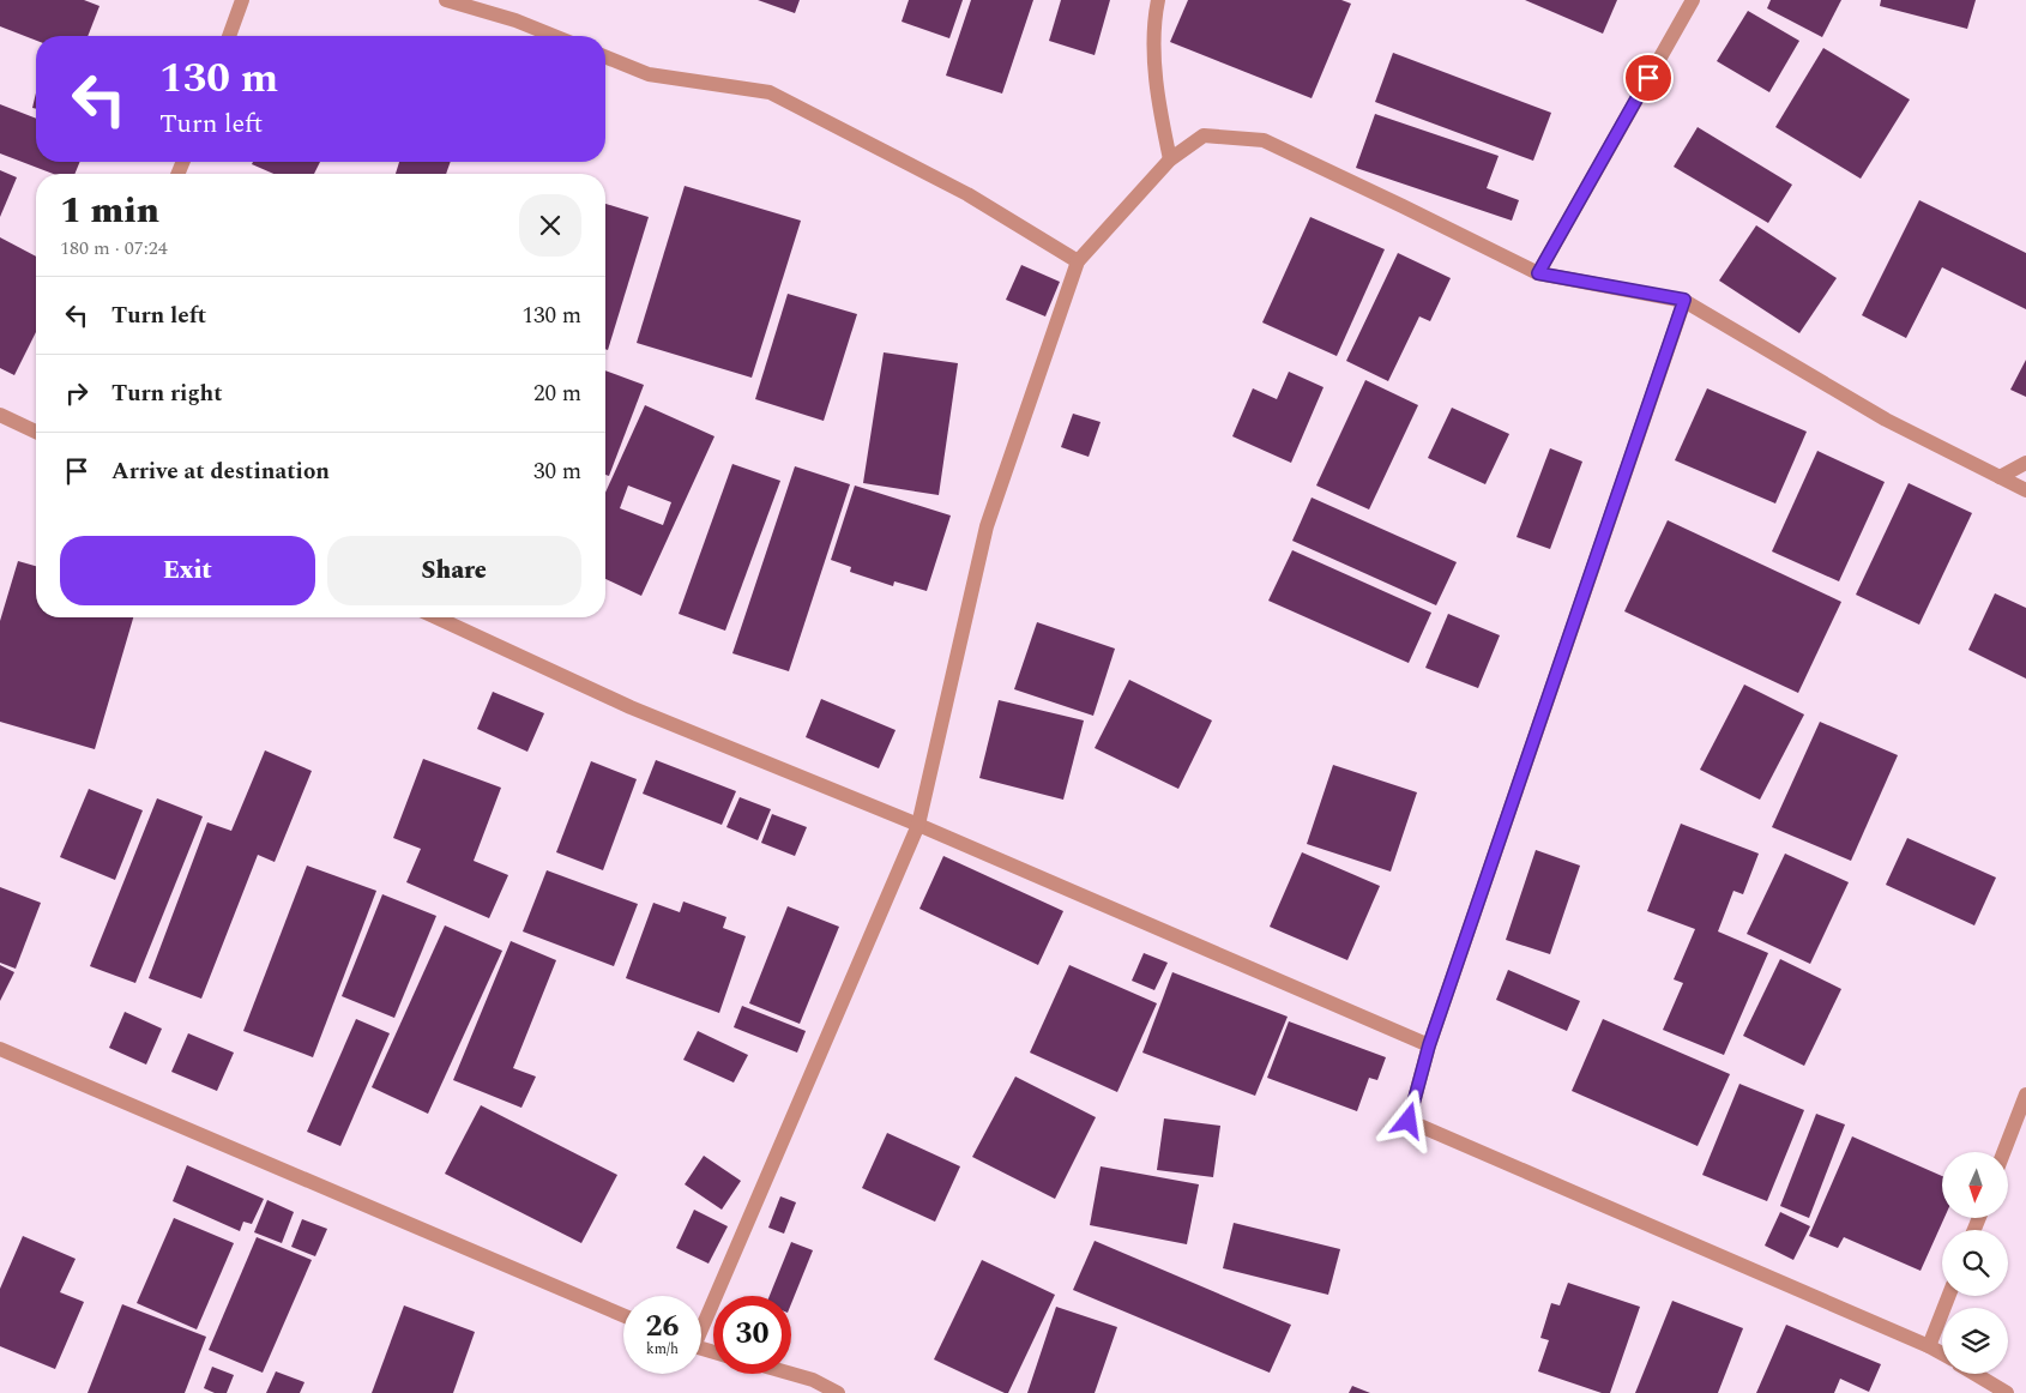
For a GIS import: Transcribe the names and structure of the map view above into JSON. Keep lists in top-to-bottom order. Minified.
{"north":"bottom","page":{"turn":["130 m","Turn left"],"heading":["1 min","180 m · 07:24"],"list":[{"name":"Turn left","value":"130 m"},{"name":"Turn right","value":"20 m"},{"name":"Arrive at destination","value":"30 m"}],"buttons":["Exit","Share"],"speed":"26 km/h","limit":"30"}}
